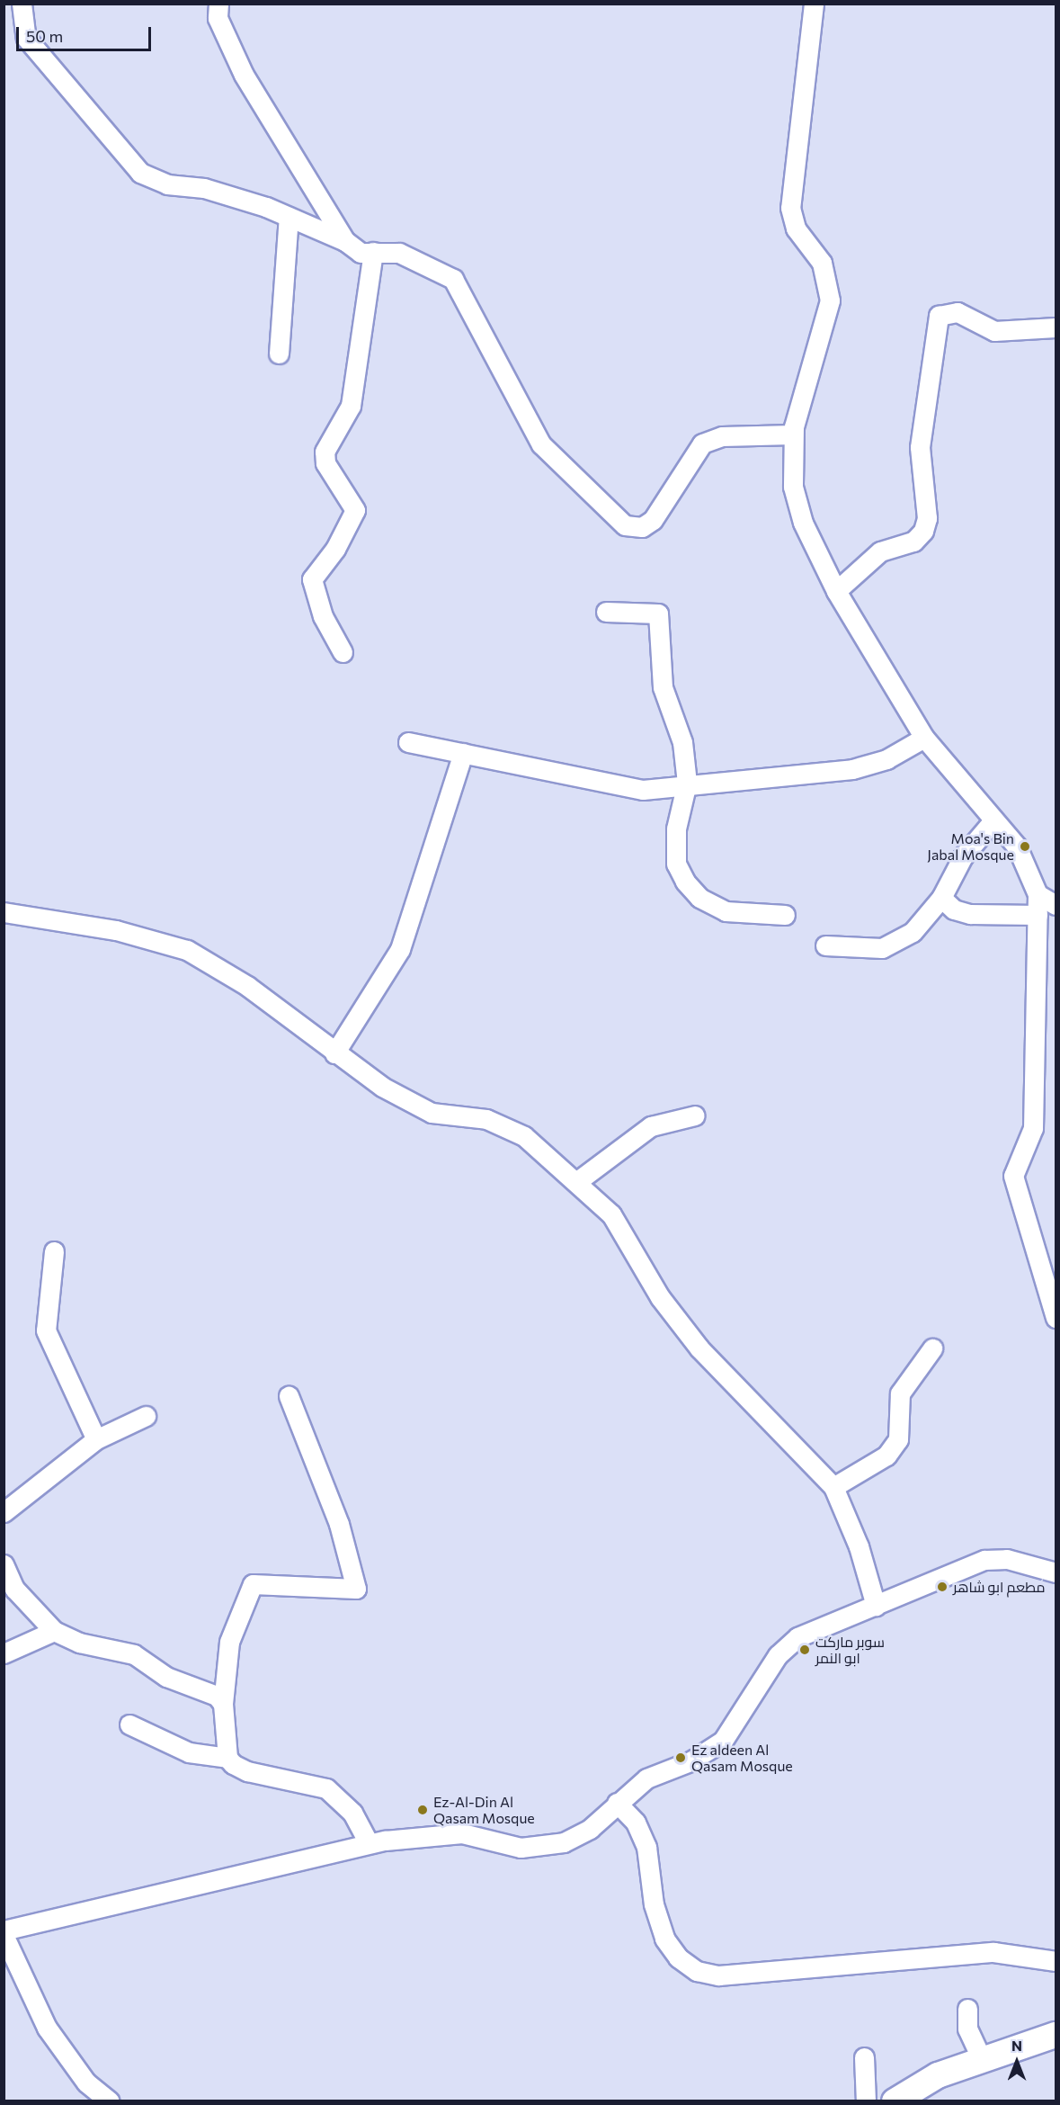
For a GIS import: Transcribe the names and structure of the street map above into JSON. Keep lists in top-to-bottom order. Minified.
{"places":["Moa's Bin Jabal Mosque","مطعم ابو شاهر","سوبر ماركت ابو النمر","Ez aldeen Al Qasam Mosque","Ez-Al-Din Al Qasam Mosque"],"scale_bar":"50 m","north":"top"}
